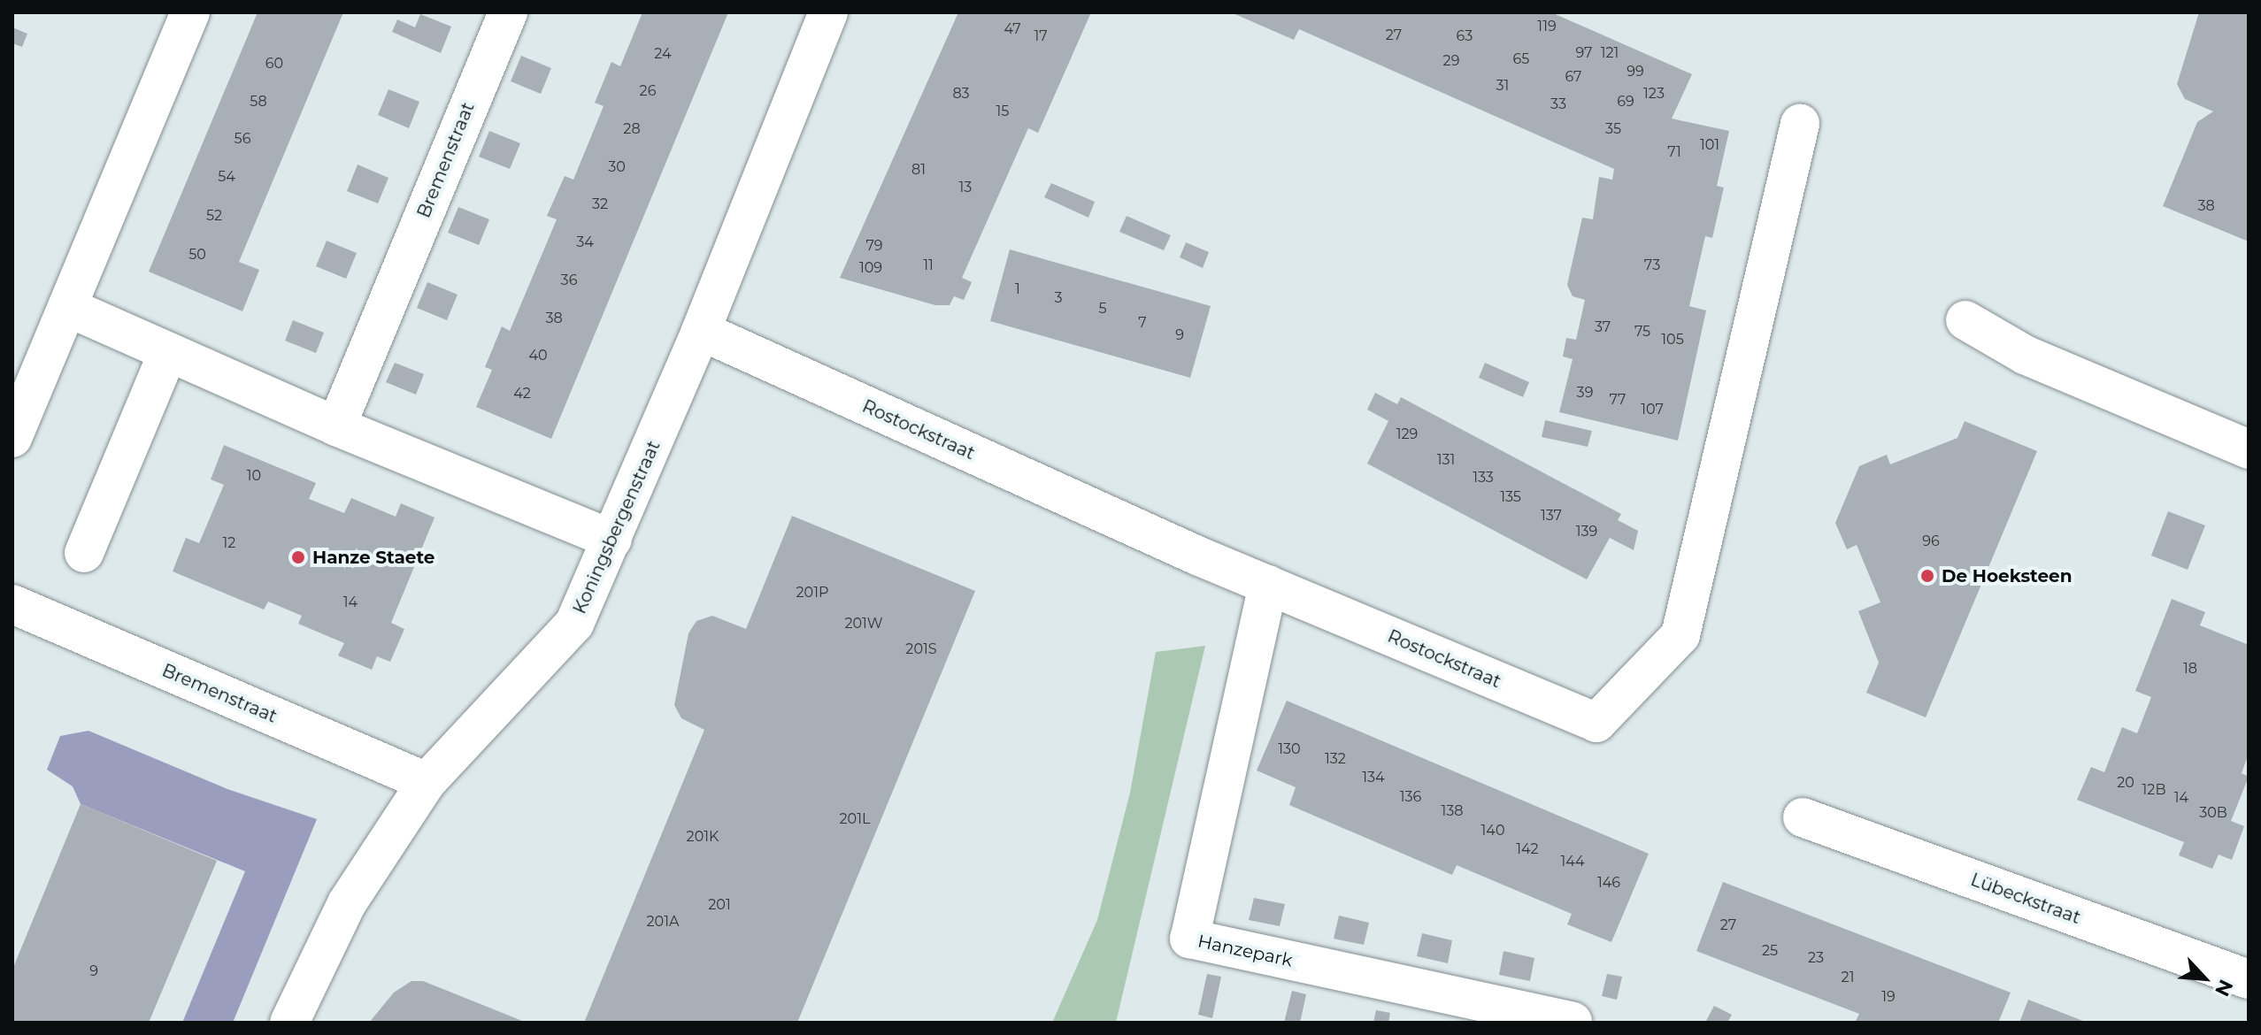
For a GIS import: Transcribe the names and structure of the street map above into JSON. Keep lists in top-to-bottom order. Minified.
{"streets":{"street":["Bremenstraat","Rostockstraat","Koningsbergenstraat","Lübeckstraat","Hanzepark"]},"crossings":[["Bremenstraat","Koningsbergenstraat"],["Rostockstraat","Koningsbergenstraat"],["Rostockstraat","Hanzepark"]],"places":["Hanze Staete","De Hoeksteen"],"house_numbers":["119","47","27","17","63","97","121","24","65","29","60","99","67","31","26","83","123","58","69","33","15","28","35","56","101","71","30","81","54","13","32","38","52","34","79","50","11","73","109","36","1","3","5","38","7","37","75","9","105","40","39","42","77","107","129","131","10","133","135","137","139","96","12","201P","14","201W","201S","18","130","132","134","20","12B","136","14","138","30B","201L","140","201K","142","144","146","201","201A","27","25","23","9","21","19"],"north":"bottom right"}
